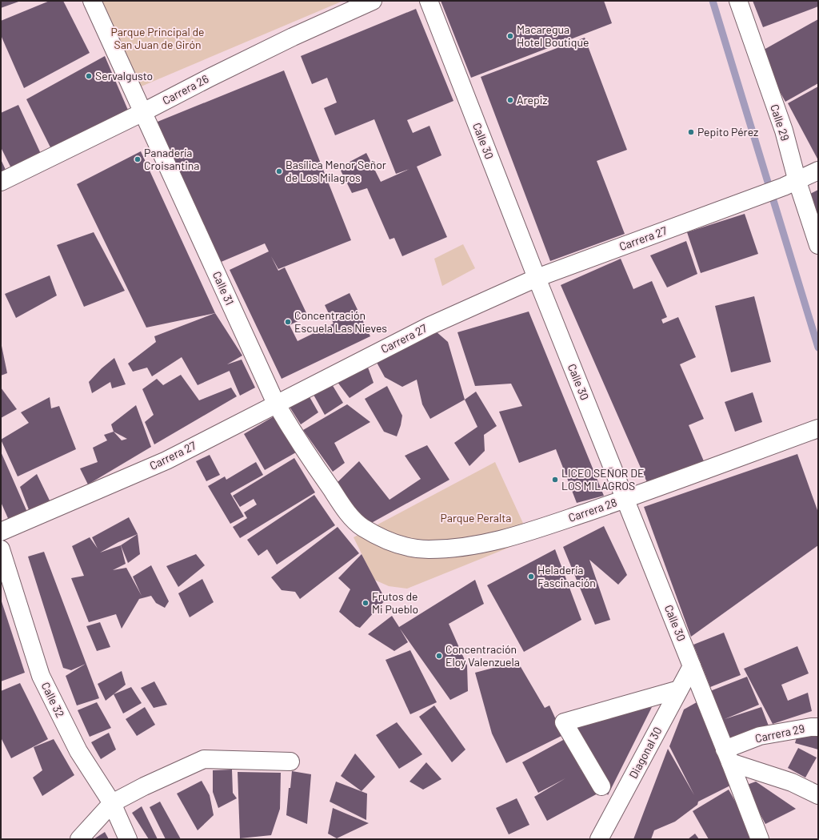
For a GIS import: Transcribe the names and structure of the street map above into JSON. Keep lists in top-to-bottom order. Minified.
{"streets":{"street":["Carrera 26","Calle 29","Calle 30","Carrera 27","Calle 31","Carrera 28","Calle 32","Carrera 29","Diagonal 30"]},"crossings":[["Carrera 26","Calle 31"],["Calle 29","Carrera 27"],["Calle 30","Carrera 27"],["Calle 30","Carrera 28"],["Calle 30","Carrera 29"],["Calle 30","Diagonal 30"],["Carrera 27","Calle 31"],["Calle 31","Carrera 28"]],"parks":["Parque Principal de San Juan de Girón","Parque Peralta"],"places":["Macaregua Hotel Boutique","Servalgusto","Arepiz","Pepito Pérez","Panadería Croisantina","Basílica Menor Señor de Los Milagros","Concentración Escuela Las Nieves","LICEO SEÑOR DE LOS MILAGROS","Heladería Fascinación","Frutos de Mi Pueblo","Concentración Eloy Valenzuela"]}
